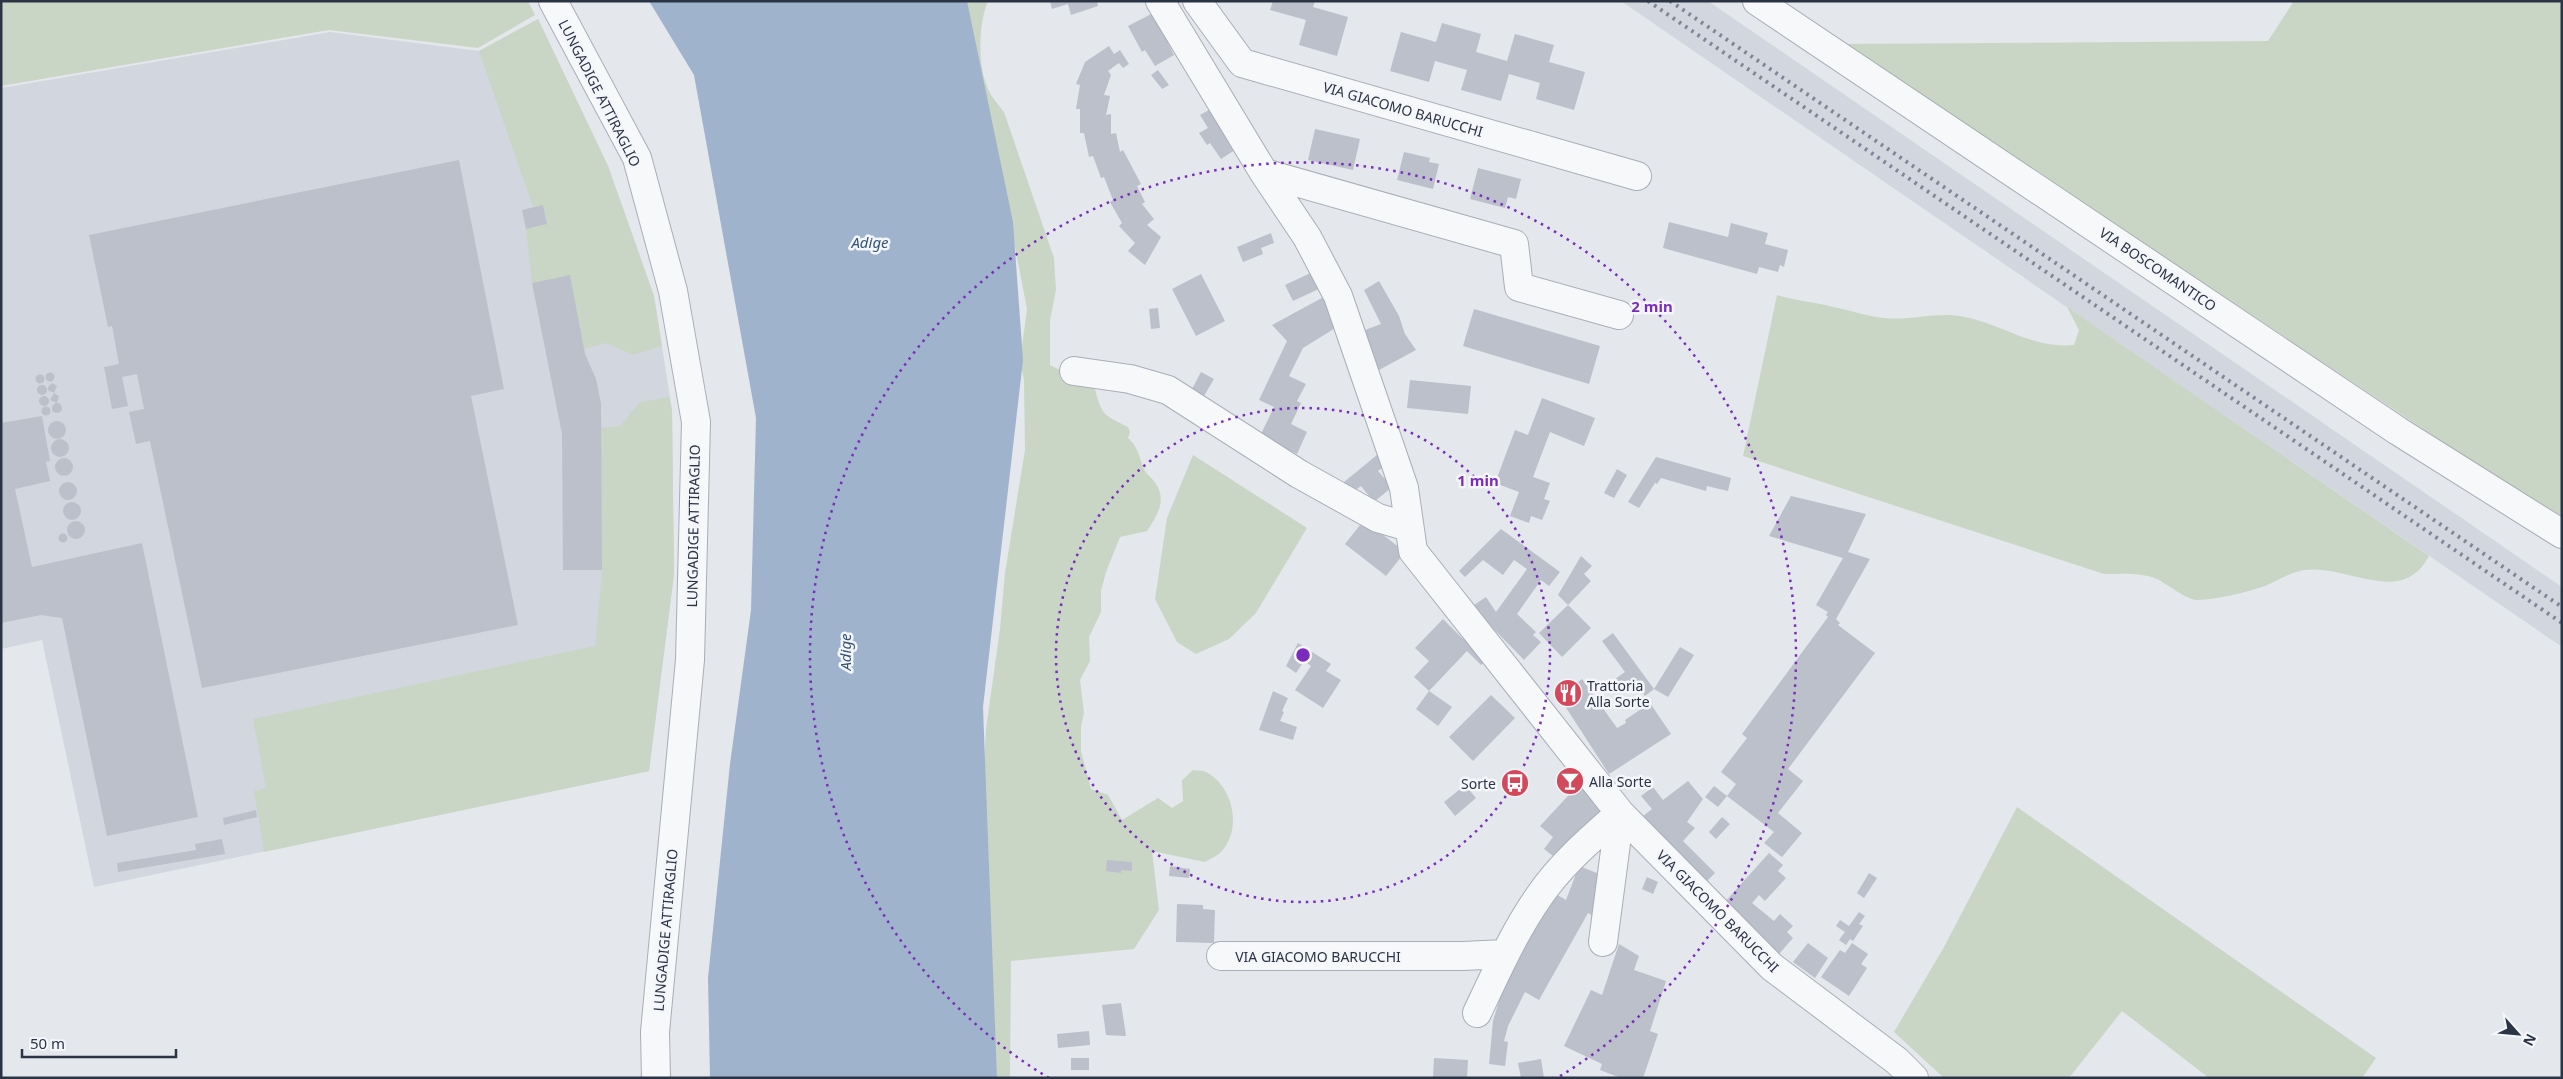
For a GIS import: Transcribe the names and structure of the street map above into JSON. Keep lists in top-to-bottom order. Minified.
{"streets":{"street":["LUNGADIGE ATTIRAGLIO","VIA GIACOMO BARUCCHI","VIA BOSCOMANTICO"]},"water":["Adige"],"places":{"restaurant":["Trattoria Alla Sorte"],"bar":["Alla Sorte"],"bus stop":["Sorte"]},"scale_bar":"50 m","north":"bottom right","rings":["2 min","1 min"]}
